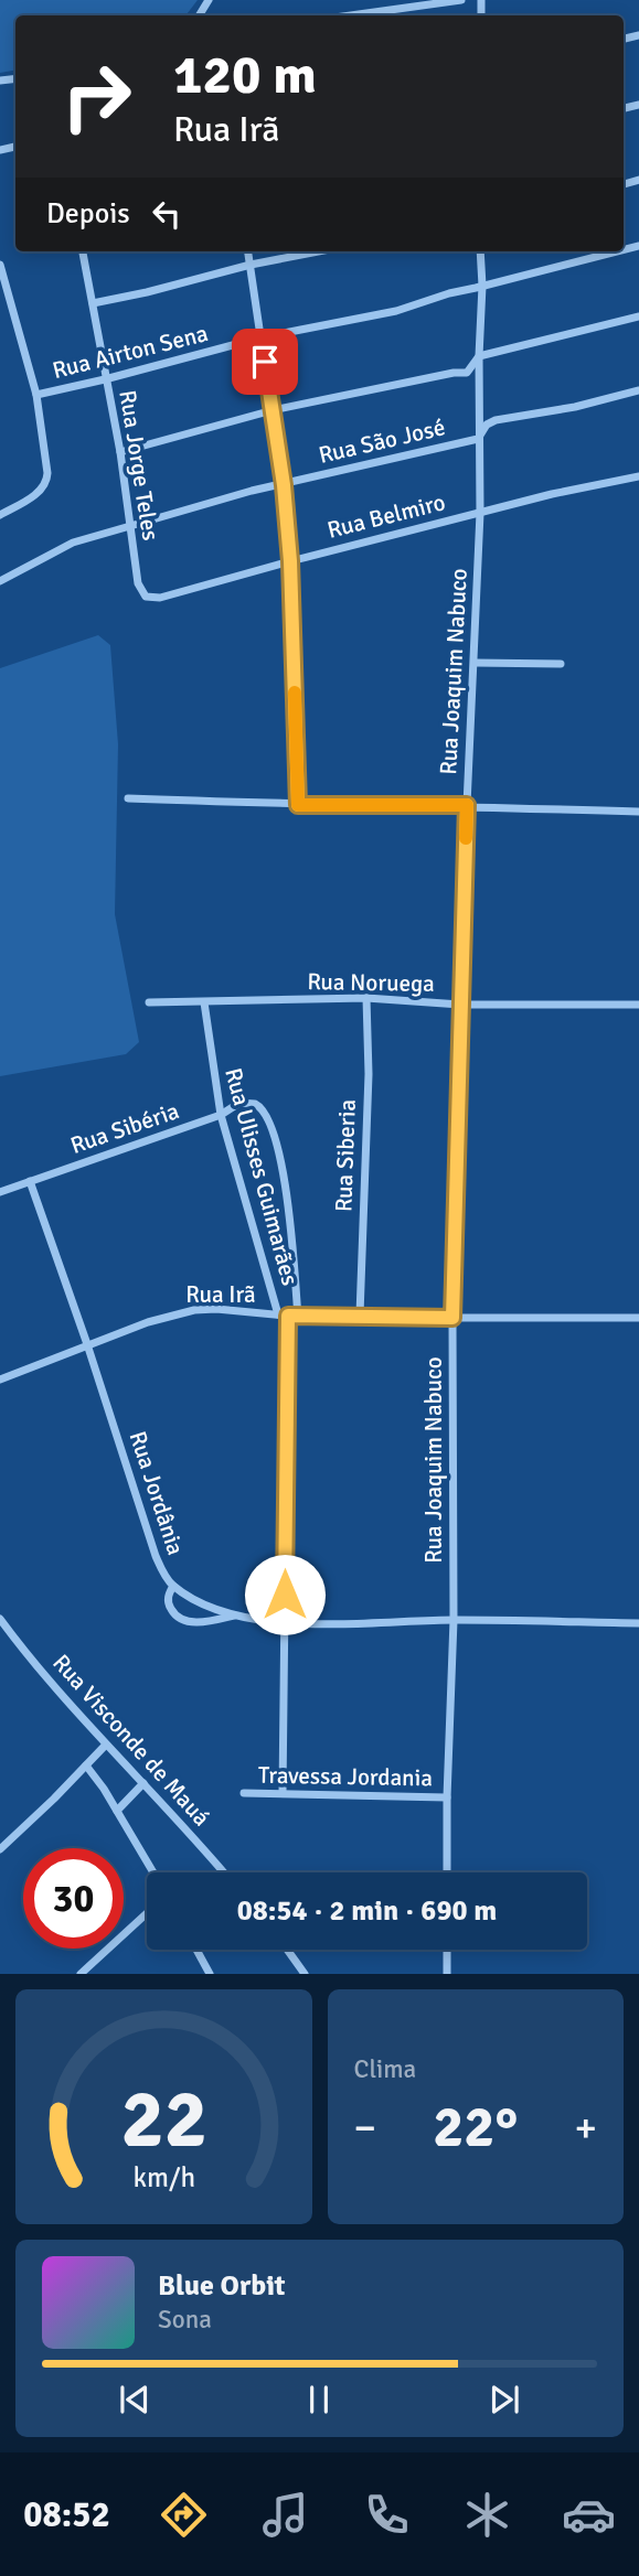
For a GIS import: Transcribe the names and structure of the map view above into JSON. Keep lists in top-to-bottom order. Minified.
{"streets":{"street":["Rua Airton Sena","Rua São José","Rua Jorge Teles","Rua Belmiro","Rua Joaquim Nabuco","Rua Noruega","Rua Sibéria","Rua Siberia","Rua Ulisses Guimarães","Rua Irã","Rua Jordânia","Rua Visconde de Mauá","Travessa Jordania"]},"crossings":[["Rua Airton Sena","Rua Jorge Teles"],["Rua Airton Sena","Rua Joaquim Nabuco"],["Rua São José","Rua Jorge Teles"],["Rua São José","Rua Joaquim Nabuco"],["Rua Jorge Teles","Rua Belmiro"],["Rua Belmiro","Rua Joaquim Nabuco"],["Rua Joaquim Nabuco","Rua Noruega"],["Rua Joaquim Nabuco","Rua Irã"],["Rua Joaquim Nabuco","Rua Jordânia"],["Rua Joaquim Nabuco","Travessa Jordania"],["Rua Noruega","Rua Siberia"],["Rua Noruega","Rua Ulisses Guimarães"],["Rua Sibéria","Rua Ulisses Guimarães"],["Rua Sibéria","Rua Irã"],["Rua Sibéria","Rua Jordânia"],["Rua Siberia","Rua Irã"],["Rua Ulisses Guimarães","Rua Irã"],["Rua Irã","Rua Jordânia"]],"page":{"turn":["120 m","Rua Irã"],"then":"Depois","limit":"30","trip":"08:54 · 2 min · 690 m","tile":"Clima","heat":["−","22°","+"],"song":["Blue Orbit","Sona"],"tabs":"08:52","gauge":["22","km/h"]}}
